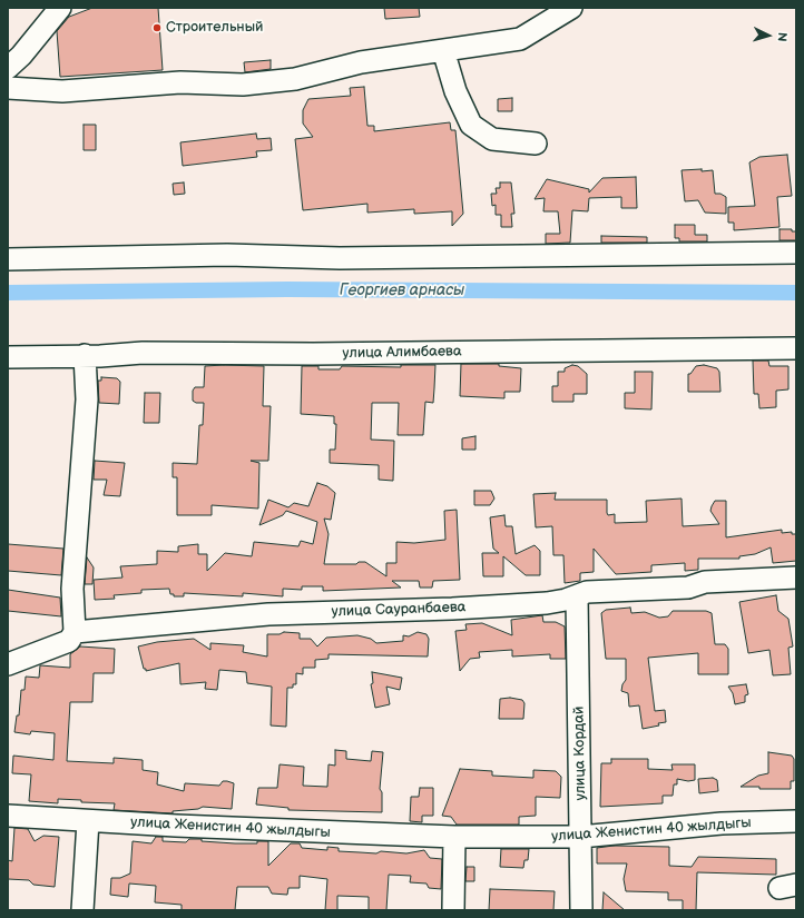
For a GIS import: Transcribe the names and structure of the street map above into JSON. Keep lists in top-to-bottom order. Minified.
{"streets":{"street":["улица Алимбаева","улица Сауранбаева","улица Кордай","улица Женистин 40 жылдыгы"]},"crossings":[["улица Сауранбаева","улица Кордай"],["улица Кордай","улица Женистин 40 жылдыгы"]],"water":["Георгиев арнасы"],"places":["Строительный"],"north":"right"}
